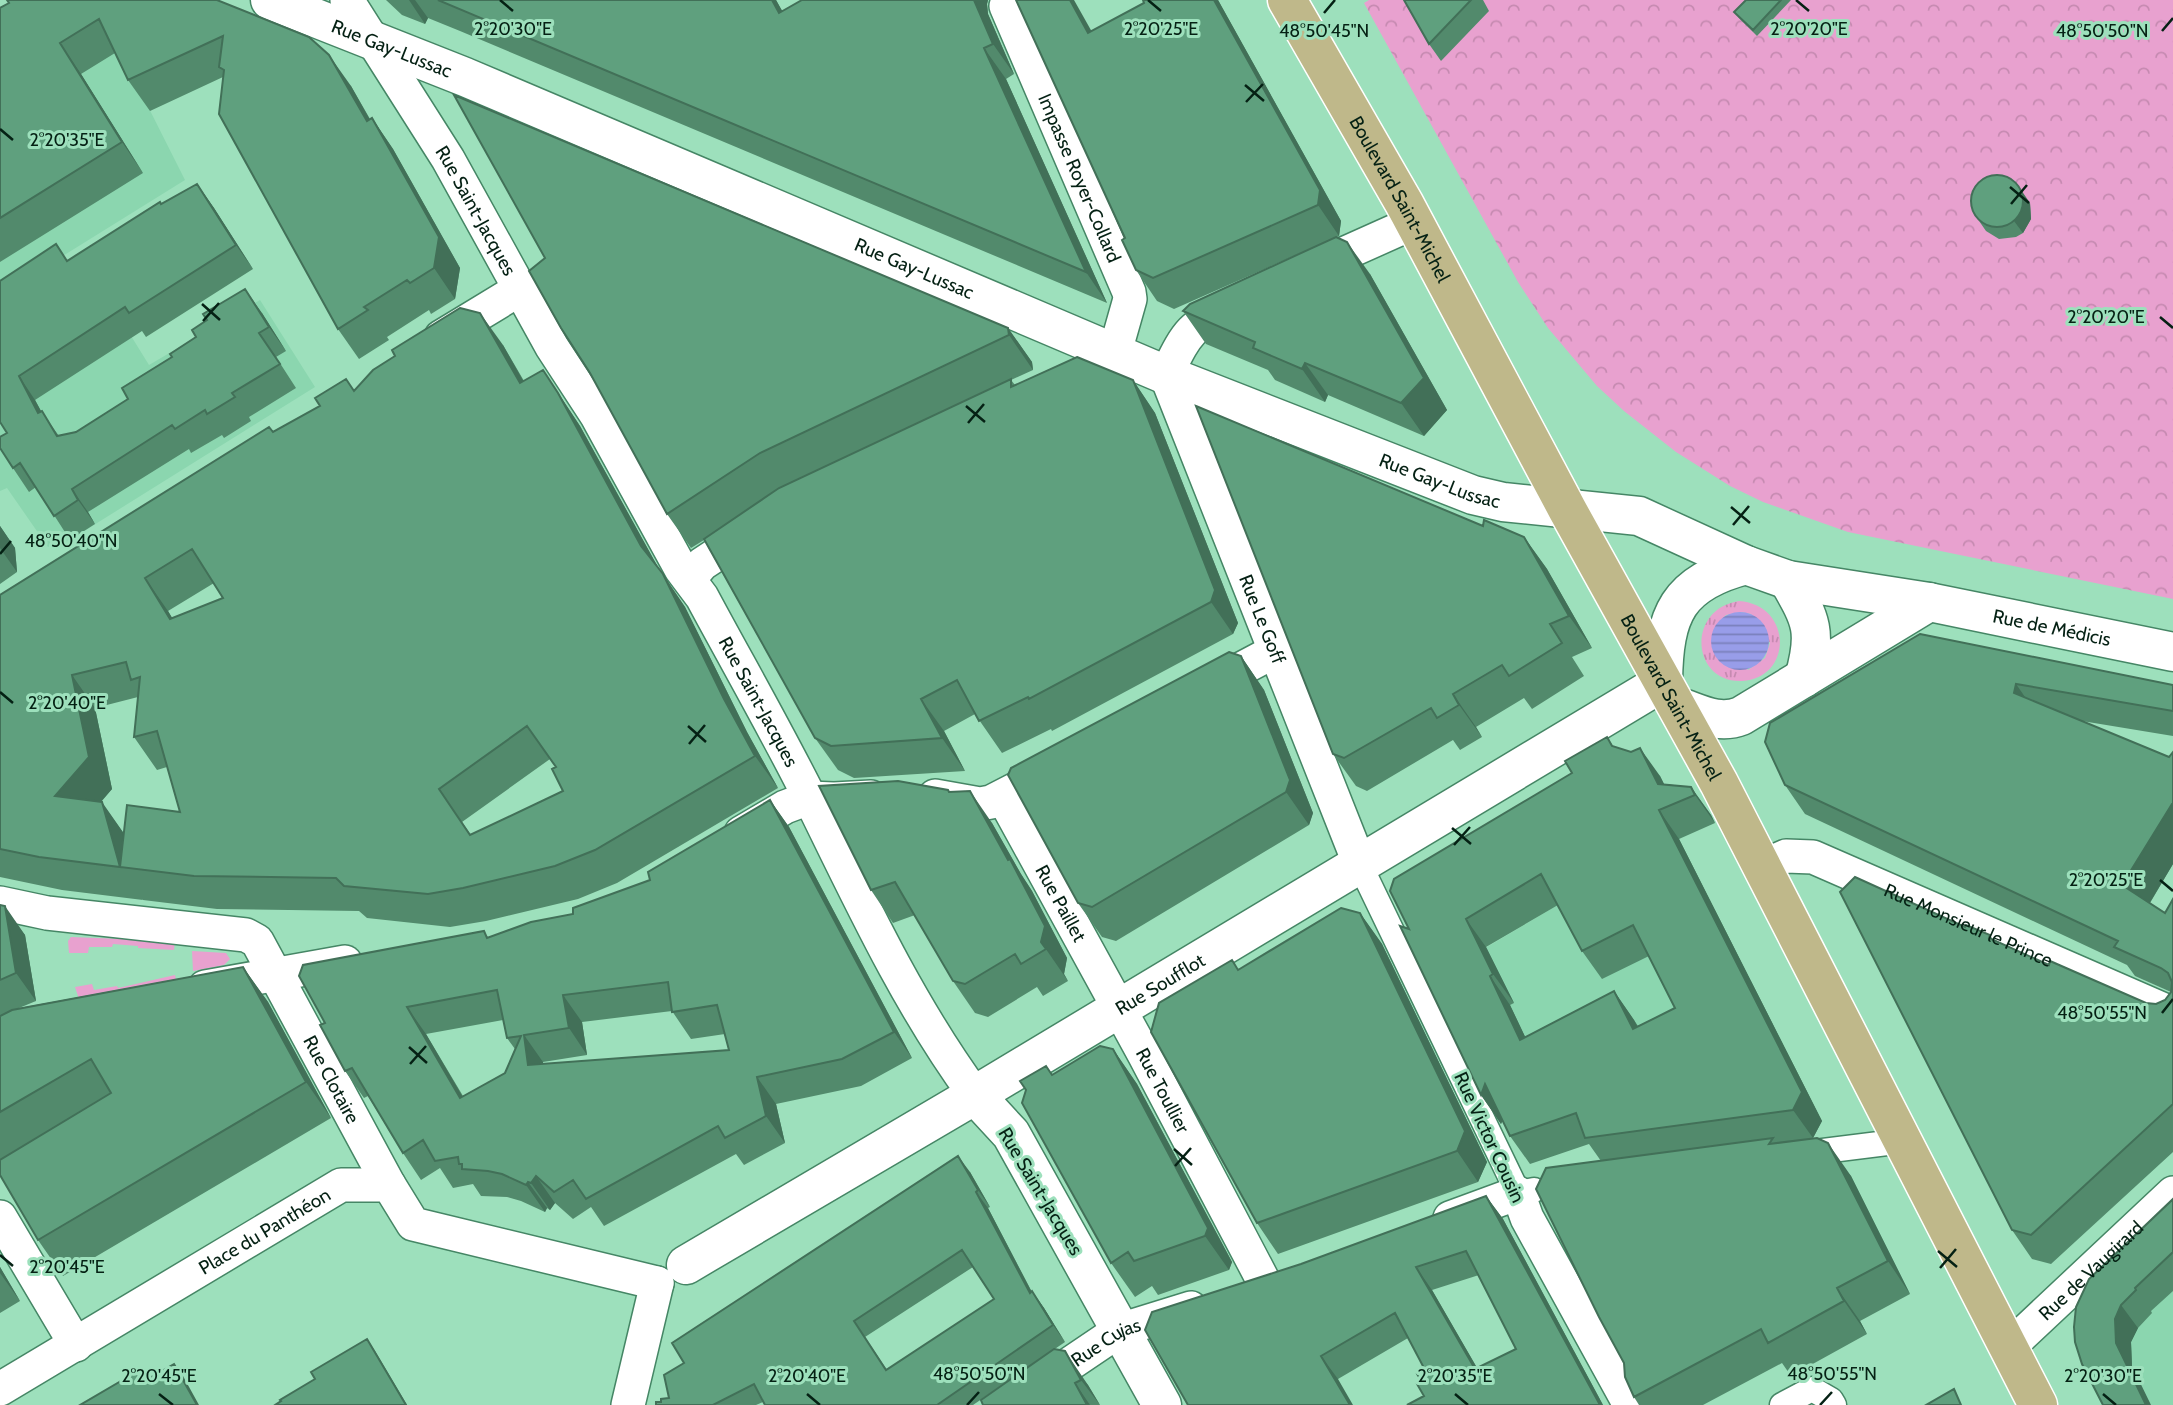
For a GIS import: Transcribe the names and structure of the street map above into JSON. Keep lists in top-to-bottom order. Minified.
{"streets":{"main road":["Boulevard Saint-Michel"],"street":["Rue Gay-Lussac","Impasse Royer-Collard","Rue Saint-Jacques","Rue Le Goff","Rue de Médicis","Rue Paillet","Rue Monsieur le Prince","Rue Soufflot","Rue Clotaire","Rue Toullier","Rue Victor Cousin","Place du Panthéon","Rue de Vaugirard","Rue Cujas"]},"crossings":[["Rue Gay-Lussac","Impasse Royer-Collard"],["Rue Gay-Lussac","Boulevard Saint-Michel"],["Rue Gay-Lussac","Rue Saint-Jacques"],["Rue Gay-Lussac","Rue Le Goff"],["Rue Gay-Lussac","Rue de Médicis"],["Rue Gay-Lussac","Rue Soufflot"],["Boulevard Saint-Michel","Rue de Médicis"],["Boulevard Saint-Michel","Rue Monsieur le Prince"],["Boulevard Saint-Michel","Rue Soufflot"],["Boulevard Saint-Michel","Rue de Vaugirard"],["Rue Saint-Jacques","Rue Soufflot"],["Rue Saint-Jacques","Rue Cujas"],["Rue Le Goff","Rue Soufflot"],["Rue Le Goff","Rue Victor Cousin"],["Rue de Médicis","Rue Soufflot"],["Rue Paillet","Rue Soufflot"],["Rue Paillet","Rue Toullier"],["Rue Soufflot","Rue Toullier"],["Rue Soufflot","Rue Victor Cousin"],["Rue Clotaire","Place du Panthéon"],["Rue Toullier","Rue Cujas"]],"coordinates":["2°20'30\"E","2°20'25\"E","2°20'20\"E","48°50'45\"N","48°50'50\"N","2°20'35\"E","48°50'40\"N","2°20'40\"E","48°50'55\"N","2°20'45\"E"]}
